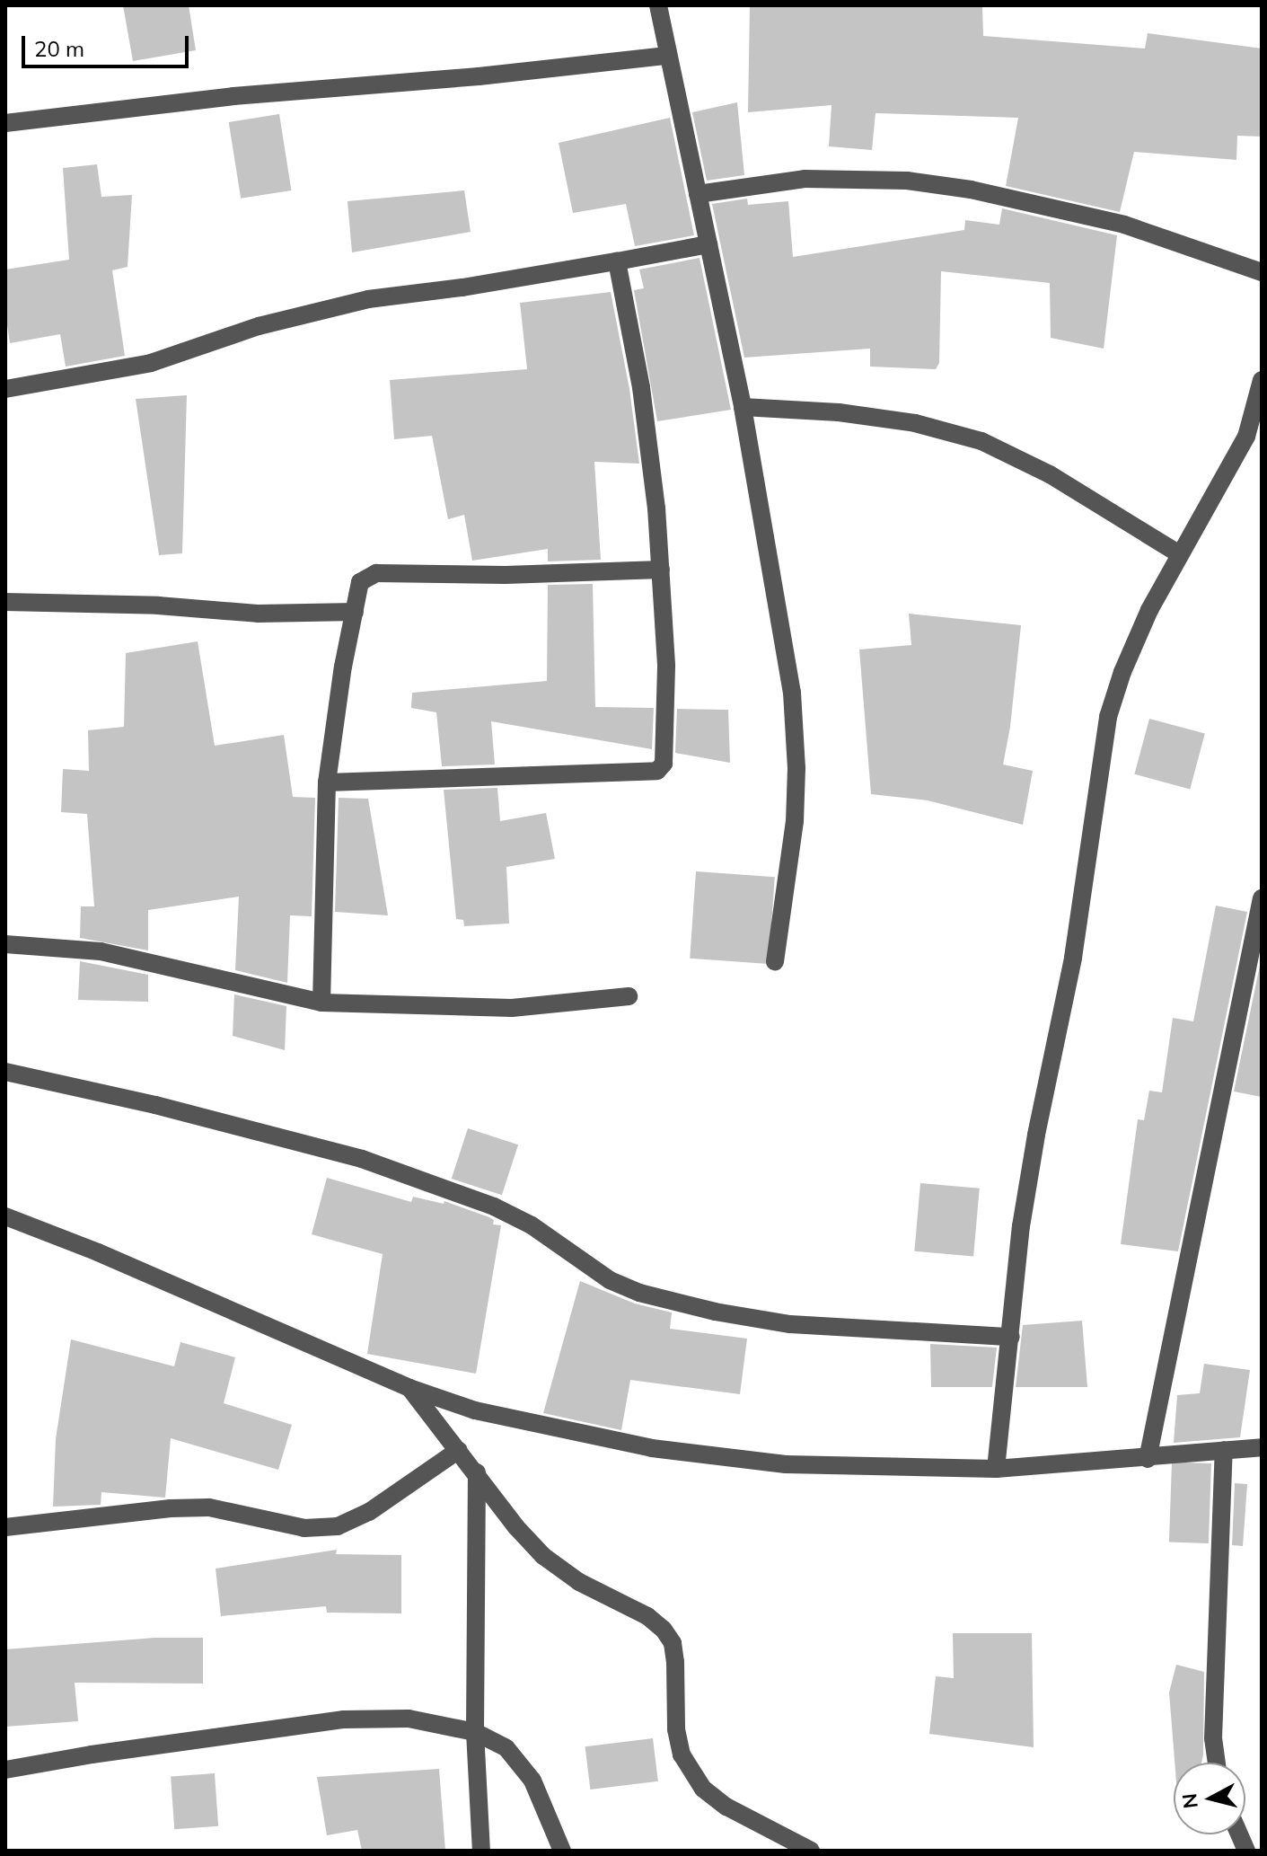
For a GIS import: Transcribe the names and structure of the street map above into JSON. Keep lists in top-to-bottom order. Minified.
{"scale_bar":"20 m","north":"left"}
